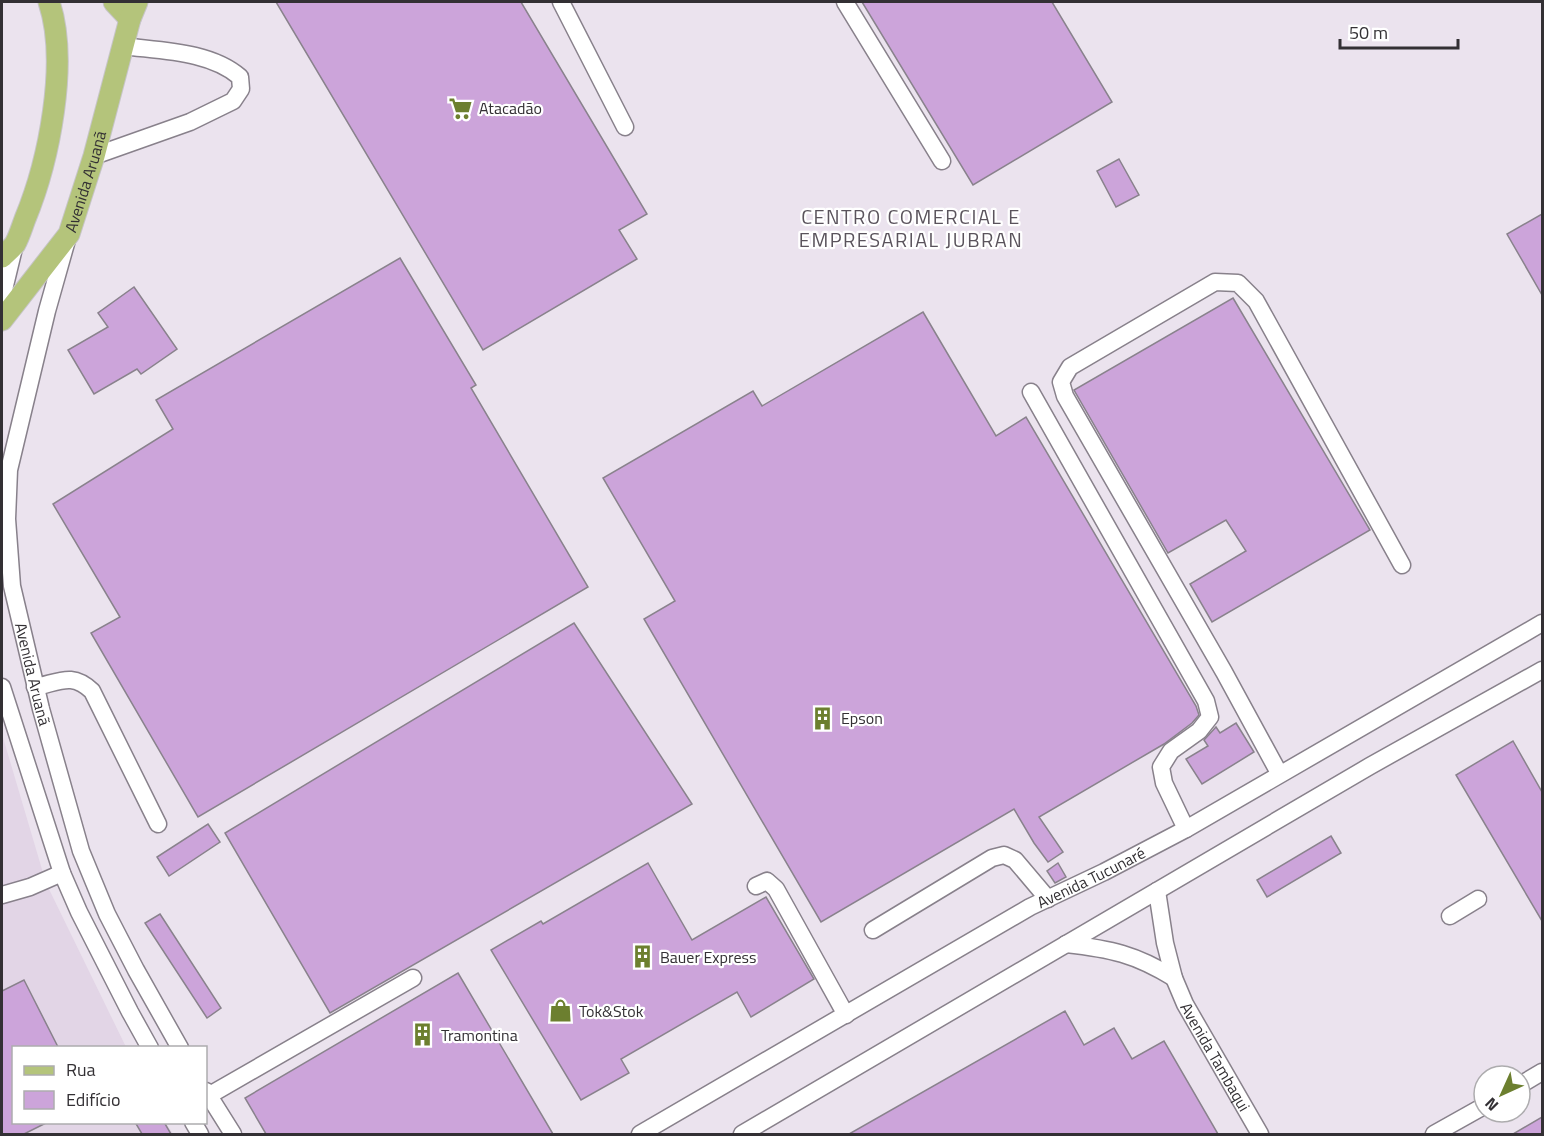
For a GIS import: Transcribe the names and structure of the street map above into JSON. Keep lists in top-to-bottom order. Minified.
{"streets":{"main road":["Avenida Aruanã"],"street":["Avenida Tucunaré","Avenida Tambaqui"]},"districts":["CENTRO COMERCIAL E EMPRESARIAL JUBRAN"],"places":{"supermarket":["Atacadão"],"building":["Epson","Bauer Express","Tramontina"],"shop":["Tok&Stok"]},"legend":["Rua","Edifício"],"scale_bar":"50 m","north":"bottom left"}
